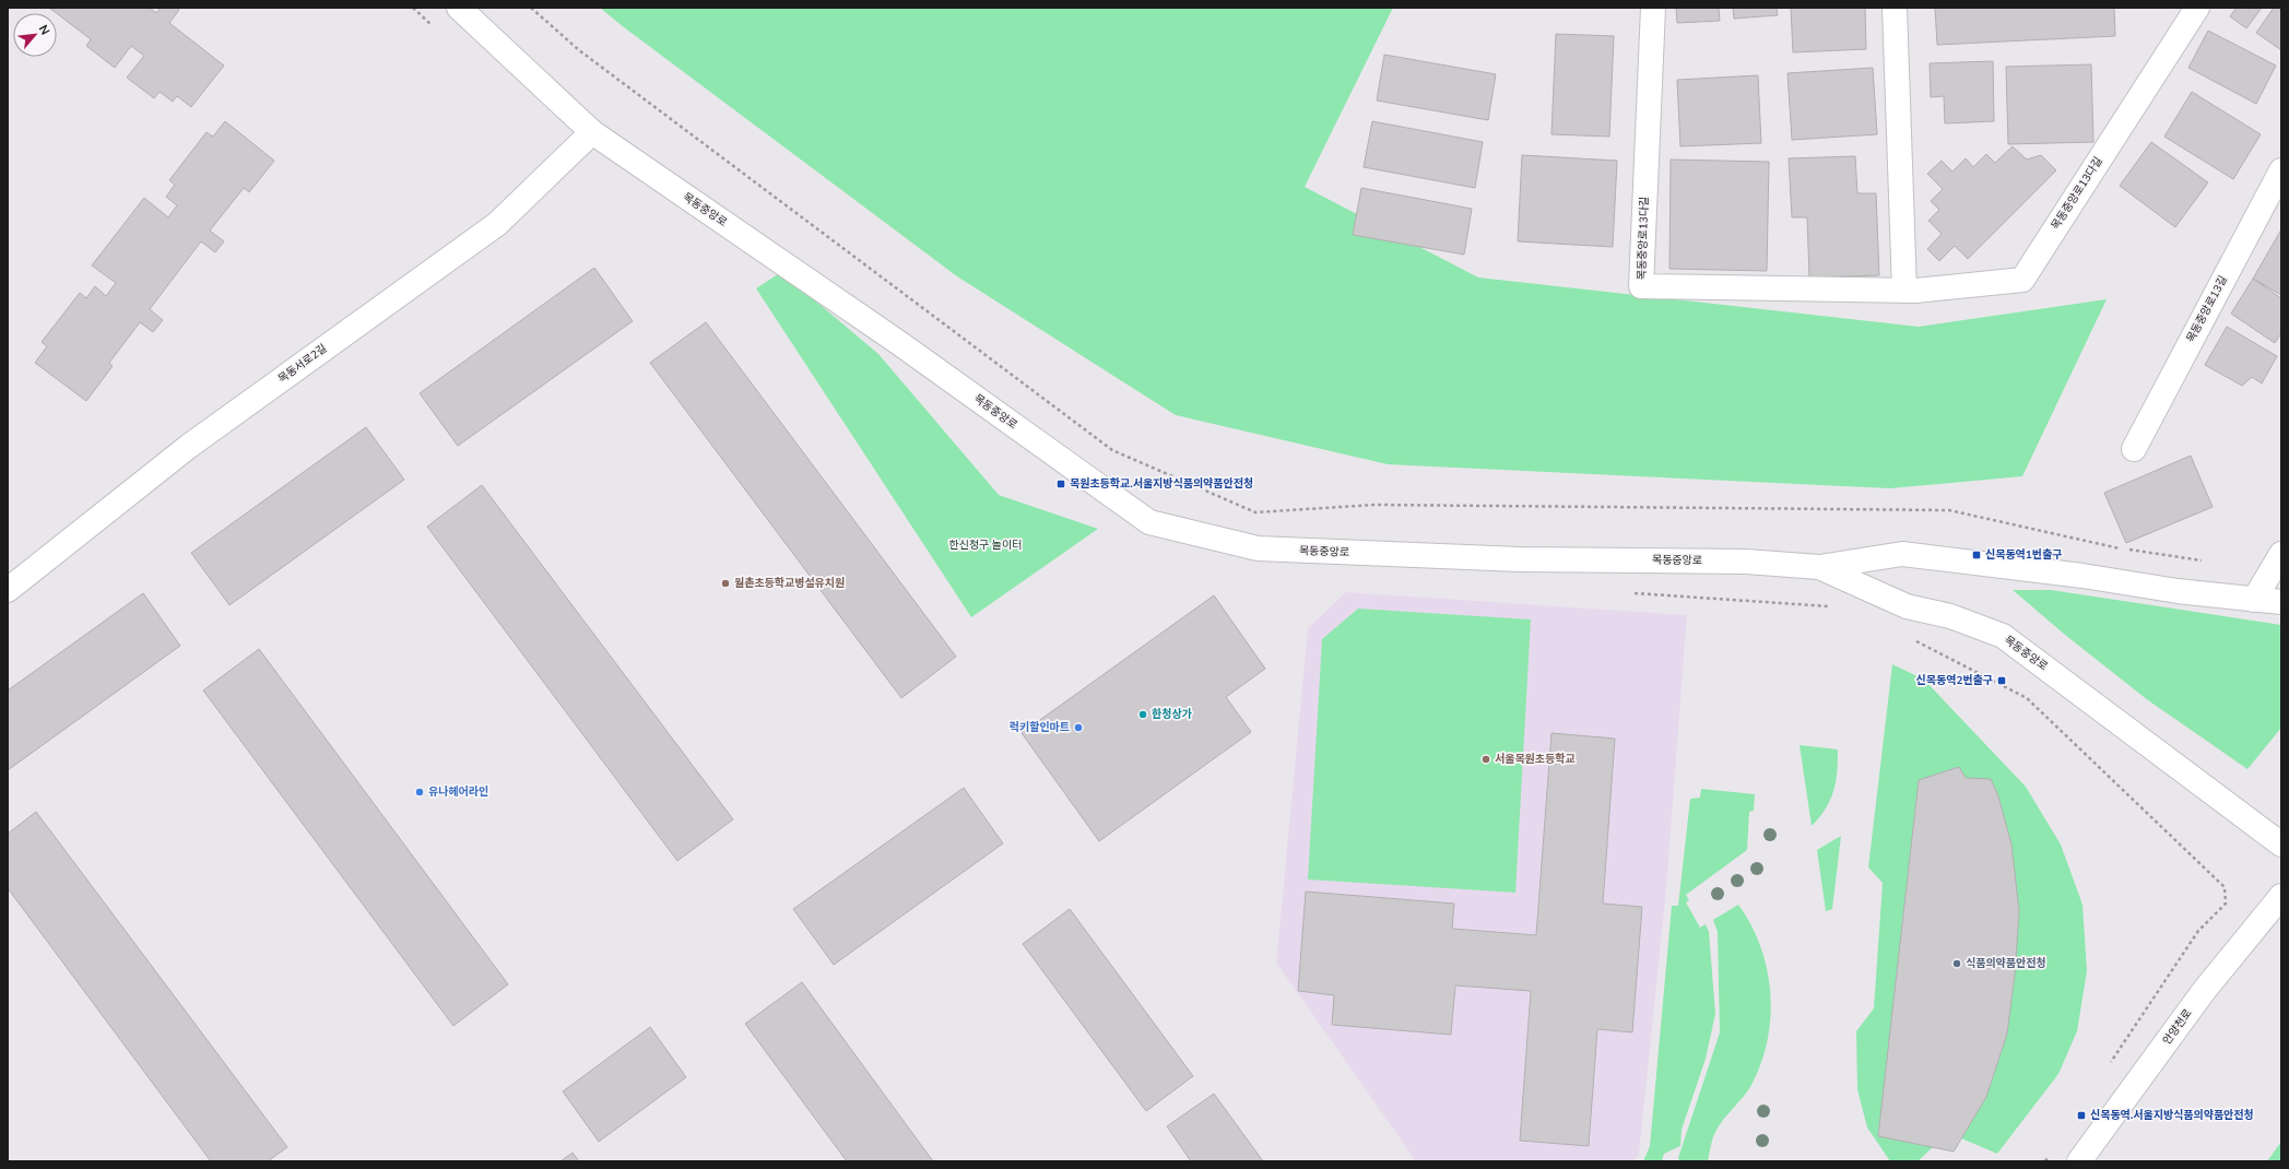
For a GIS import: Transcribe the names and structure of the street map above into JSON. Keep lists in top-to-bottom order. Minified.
{"streets":{"main road":["목동중앙로13다길","목동중앙로","목동중앙로13길","목동서로2길","안양천로"]},"crossings":[["목동중앙로","목동서로2길"]],"parks":["한신청구 놀이터"],"places":{"transit":["목원초등학교.서울지방식품의약품안전청","신목동역1번출구","신목동역2번출구","신목동역.서울지방식품의약품안전청"],"other":["월촌초등학교병설유치원","한청상가","럭키할인마트","서울목원초등학교","유나헤어라인","식품의약품안전청"]},"north":"top right"}
